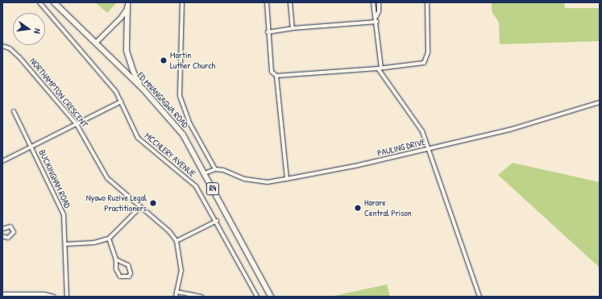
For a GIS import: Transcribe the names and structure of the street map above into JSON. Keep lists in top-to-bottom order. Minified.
{"streets":{"highway":["ED MNANGAGWA ROAD","R4"],"street":["NORTHAMPTON CRESCENT","PAULING DRIVE","MCCHLERY AVENUE","BUCKINGHAM ROAD"]},"crossings":[["ED MNANGAGWA ROAD","R4"]],"places":["Martin Luther Church","Nyawo Ruzive Legal Practitioners","Harare Central Prison"],"north":"right"}
